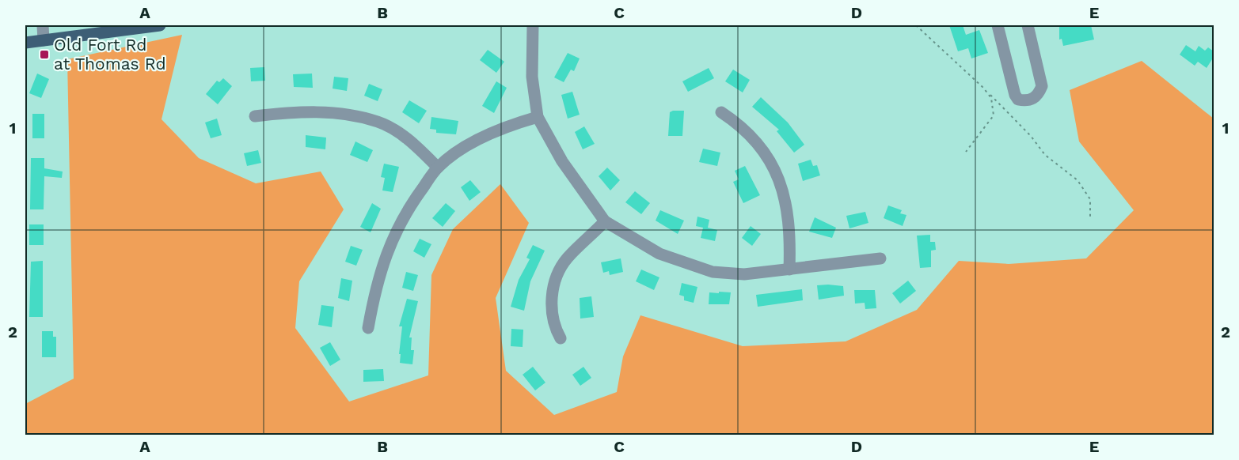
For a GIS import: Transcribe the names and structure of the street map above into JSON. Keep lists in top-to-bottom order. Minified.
{"places":{"transit":["Old Fort Rd at Thomas Rd"]},"grid":{"columns":["A","B","C","D","E"],"rows":["1","2"]}}
